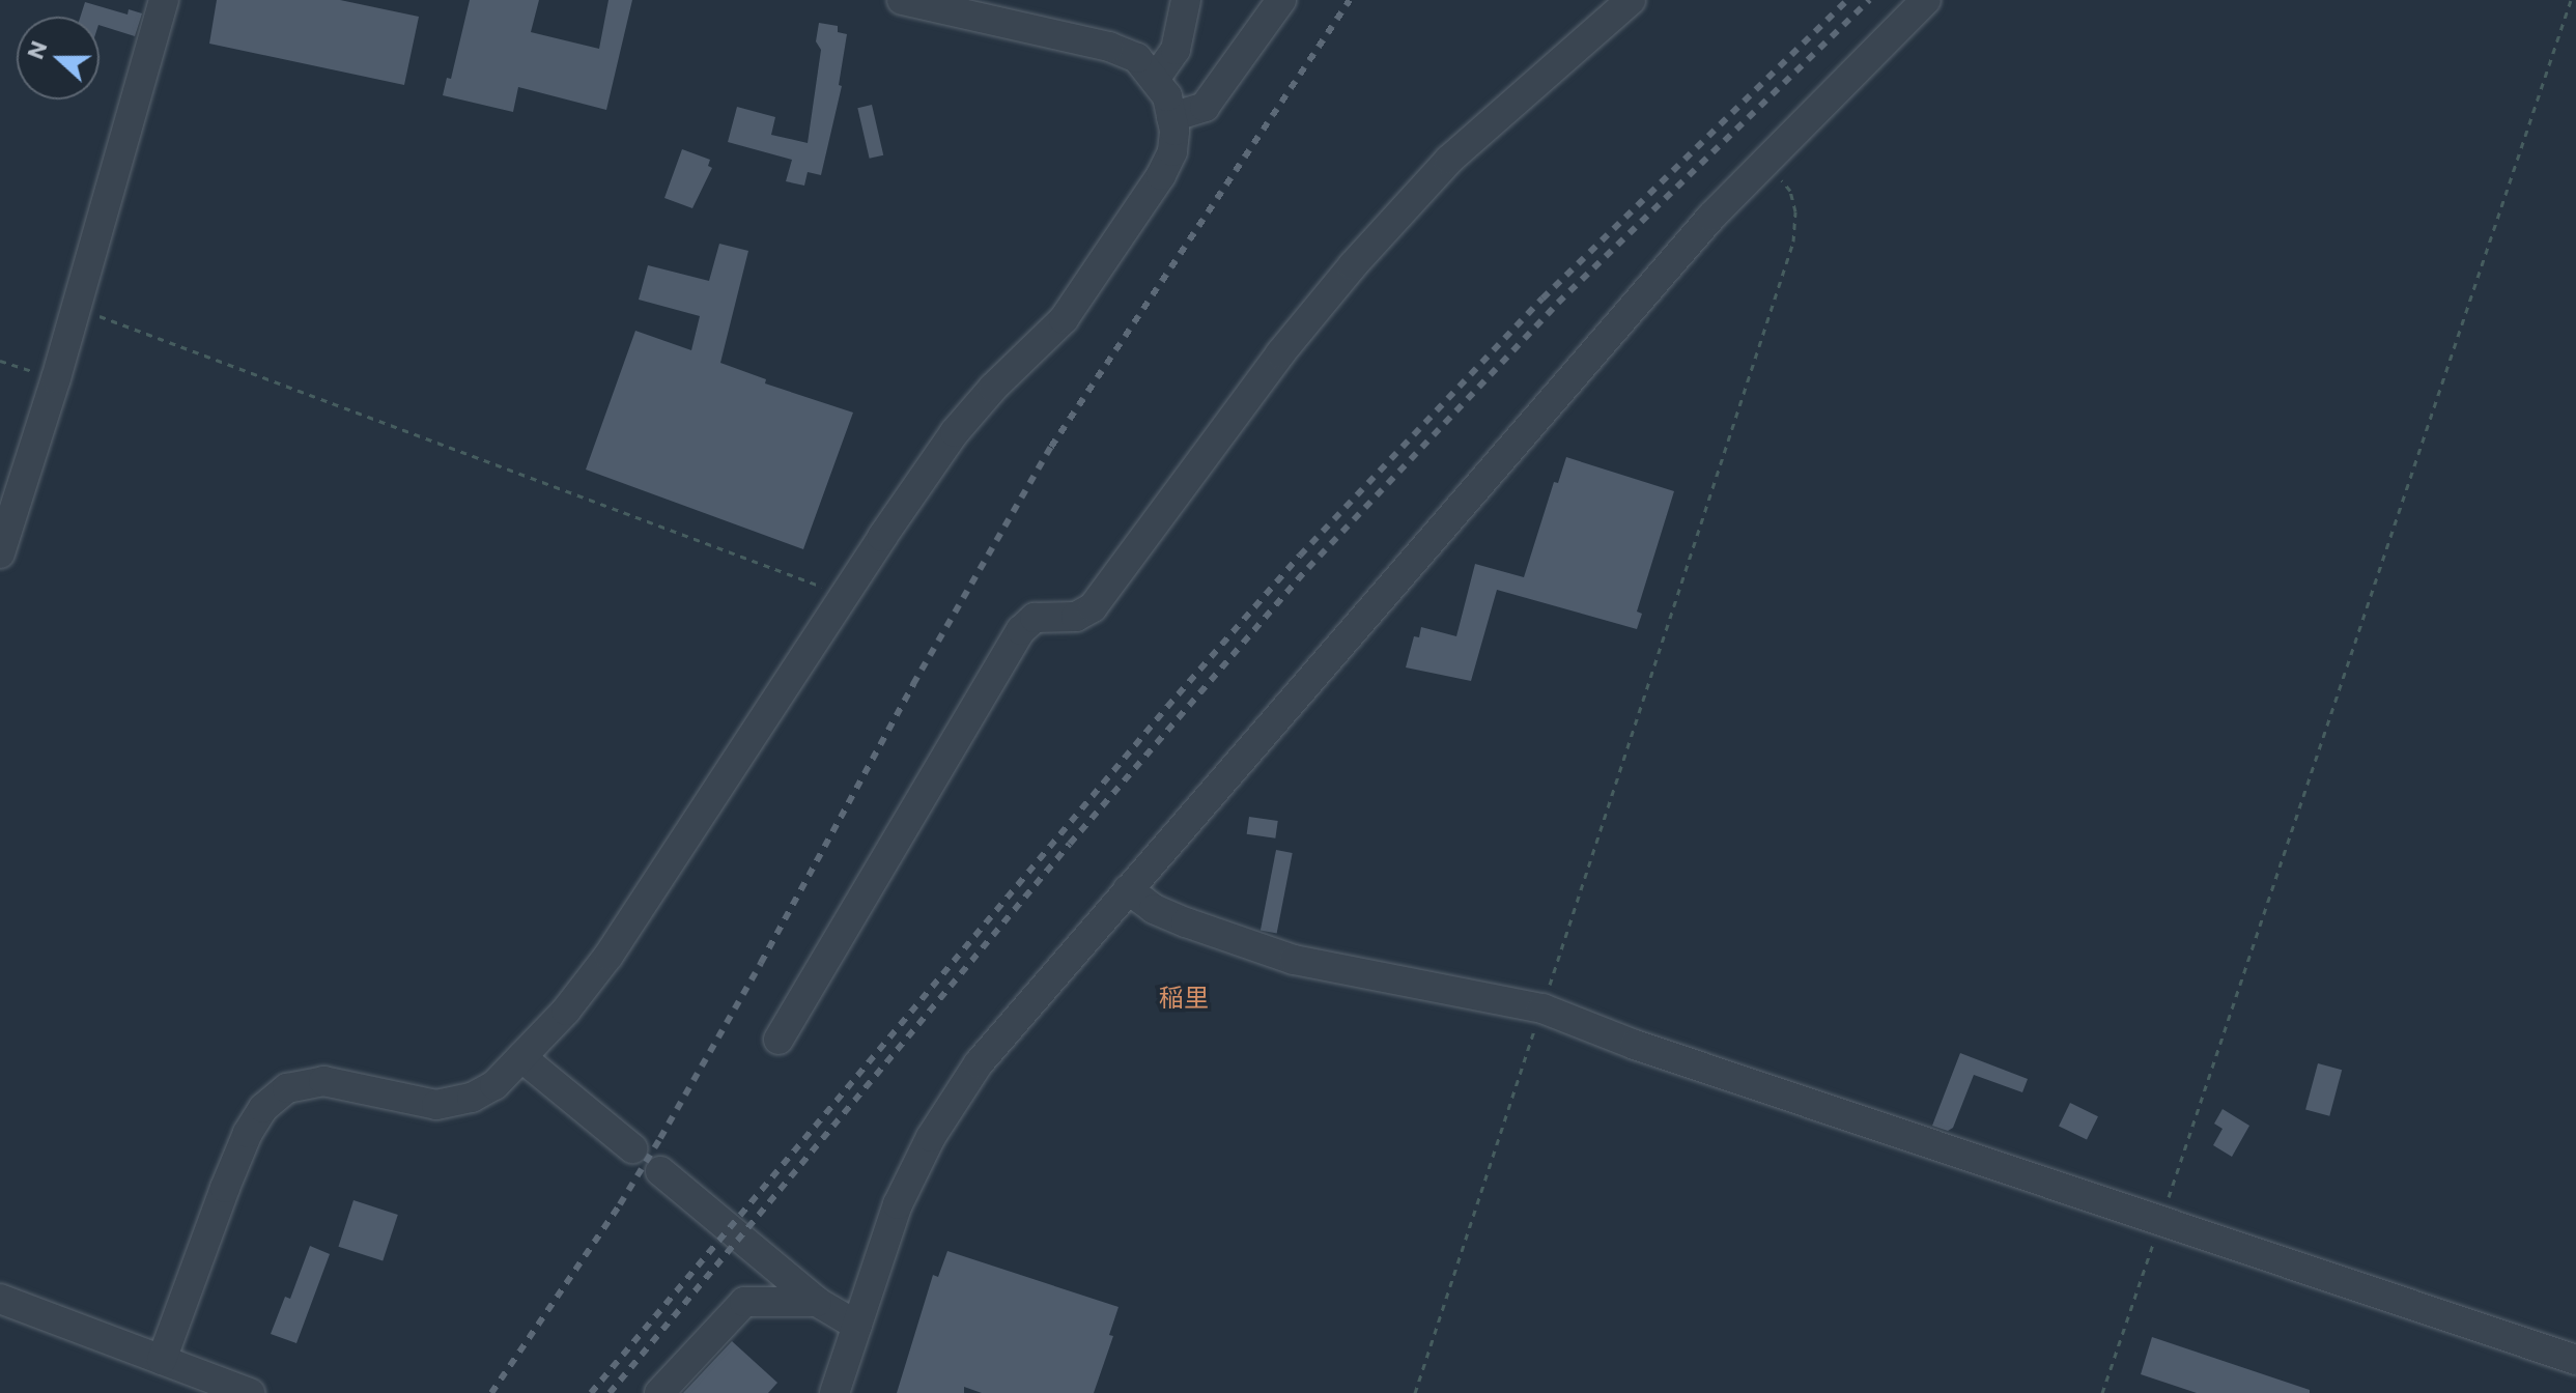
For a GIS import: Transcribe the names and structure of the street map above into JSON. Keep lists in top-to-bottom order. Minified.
{"districts":["稲里"],"north":"left"}
